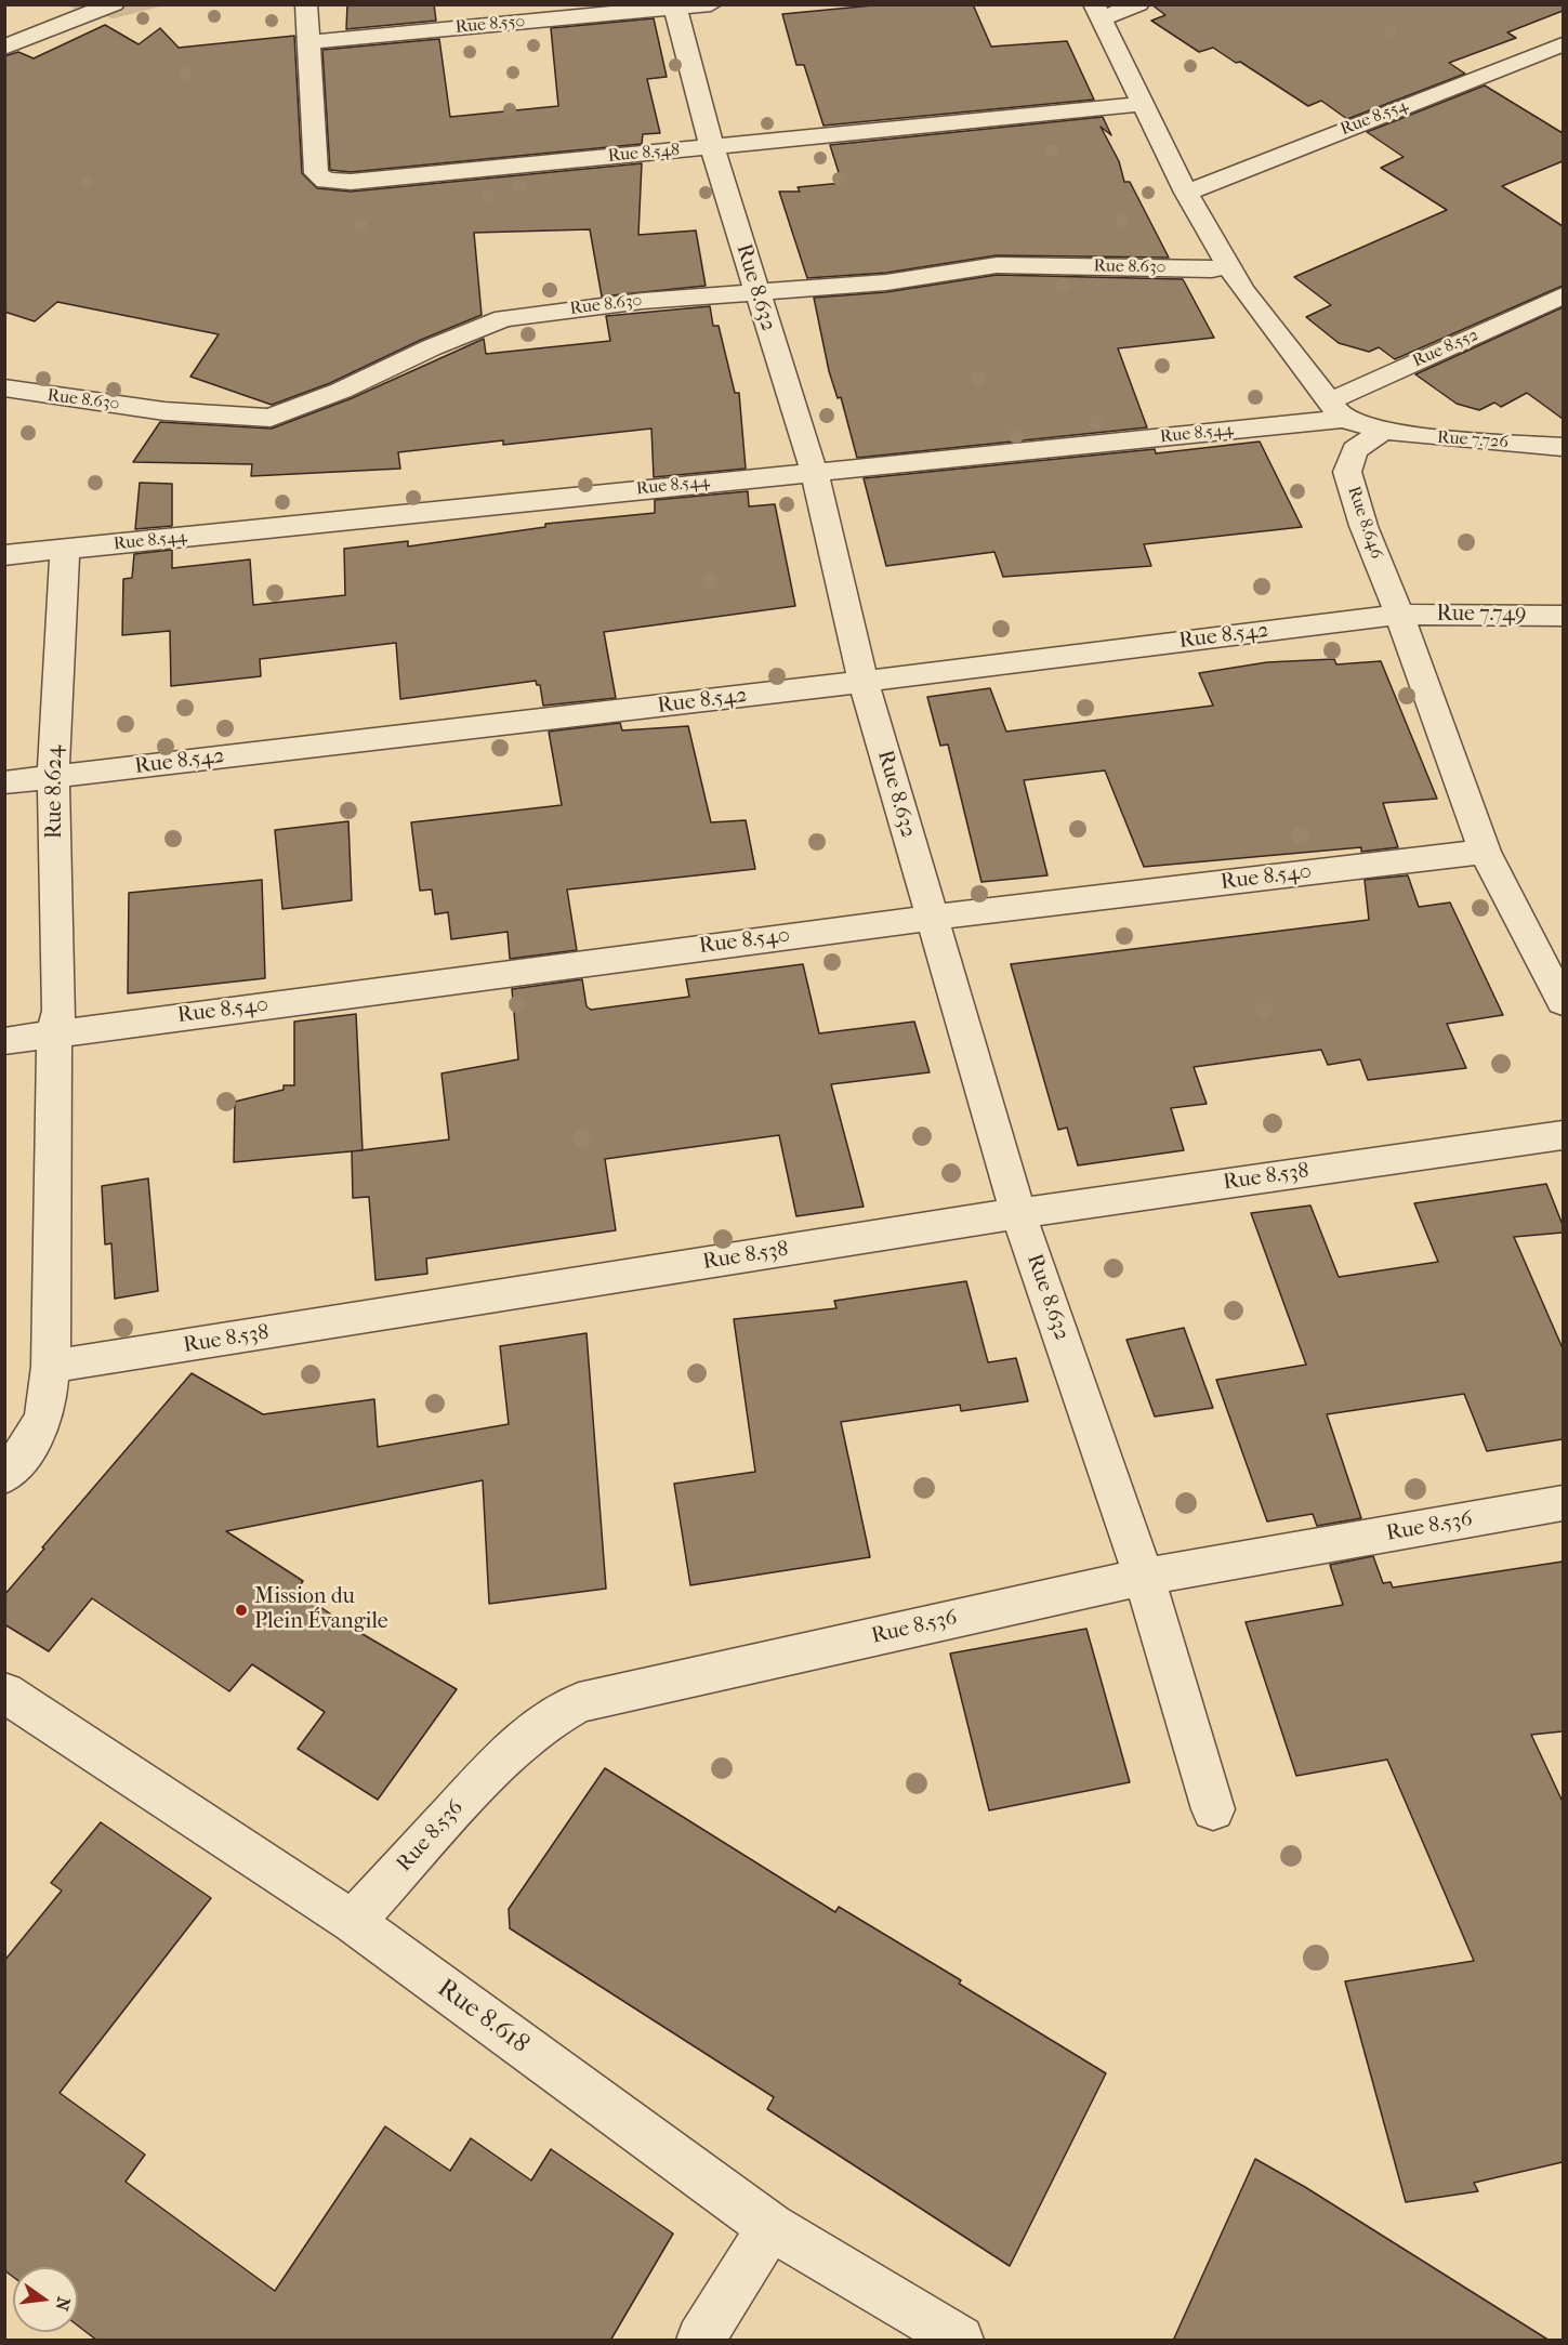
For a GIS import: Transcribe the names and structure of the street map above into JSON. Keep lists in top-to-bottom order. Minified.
{"streets":{"street":["Rue 8.550","Rue 8.554","Rue 8.548","Rue 8.630","Rue 8.632","Rue 8.552","Rue 8.544","Rue 7.726","Rue 8.646","Rue 7.749","Rue 8.542","Rue 8.624","Rue 8.540","Rue 8.538","Rue 8.536","Rue 8.618"]},"crossings":[["Rue 8.550","Rue 8.548"],["Rue 8.550","Rue 8.632"],["Rue 8.548","Rue 8.632"],["Rue 8.630","Rue 8.632"],["Rue 8.632","Rue 8.544"],["Rue 8.632","Rue 8.542"],["Rue 8.632","Rue 8.540"],["Rue 8.632","Rue 8.538"],["Rue 8.632","Rue 8.536"],["Rue 8.552","Rue 8.544"],["Rue 8.544","Rue 8.624"],["Rue 7.726","Rue 8.646"],["Rue 8.646","Rue 7.749"],["Rue 8.646","Rue 8.542"],["Rue 8.646","Rue 8.540"],["Rue 7.749","Rue 8.542"],["Rue 8.542","Rue 8.624"],["Rue 8.624","Rue 8.540"],["Rue 8.624","Rue 8.538"],["Rue 8.536","Rue 8.618"]],"places":["Mission du Plein Évangile"],"north":"right"}
